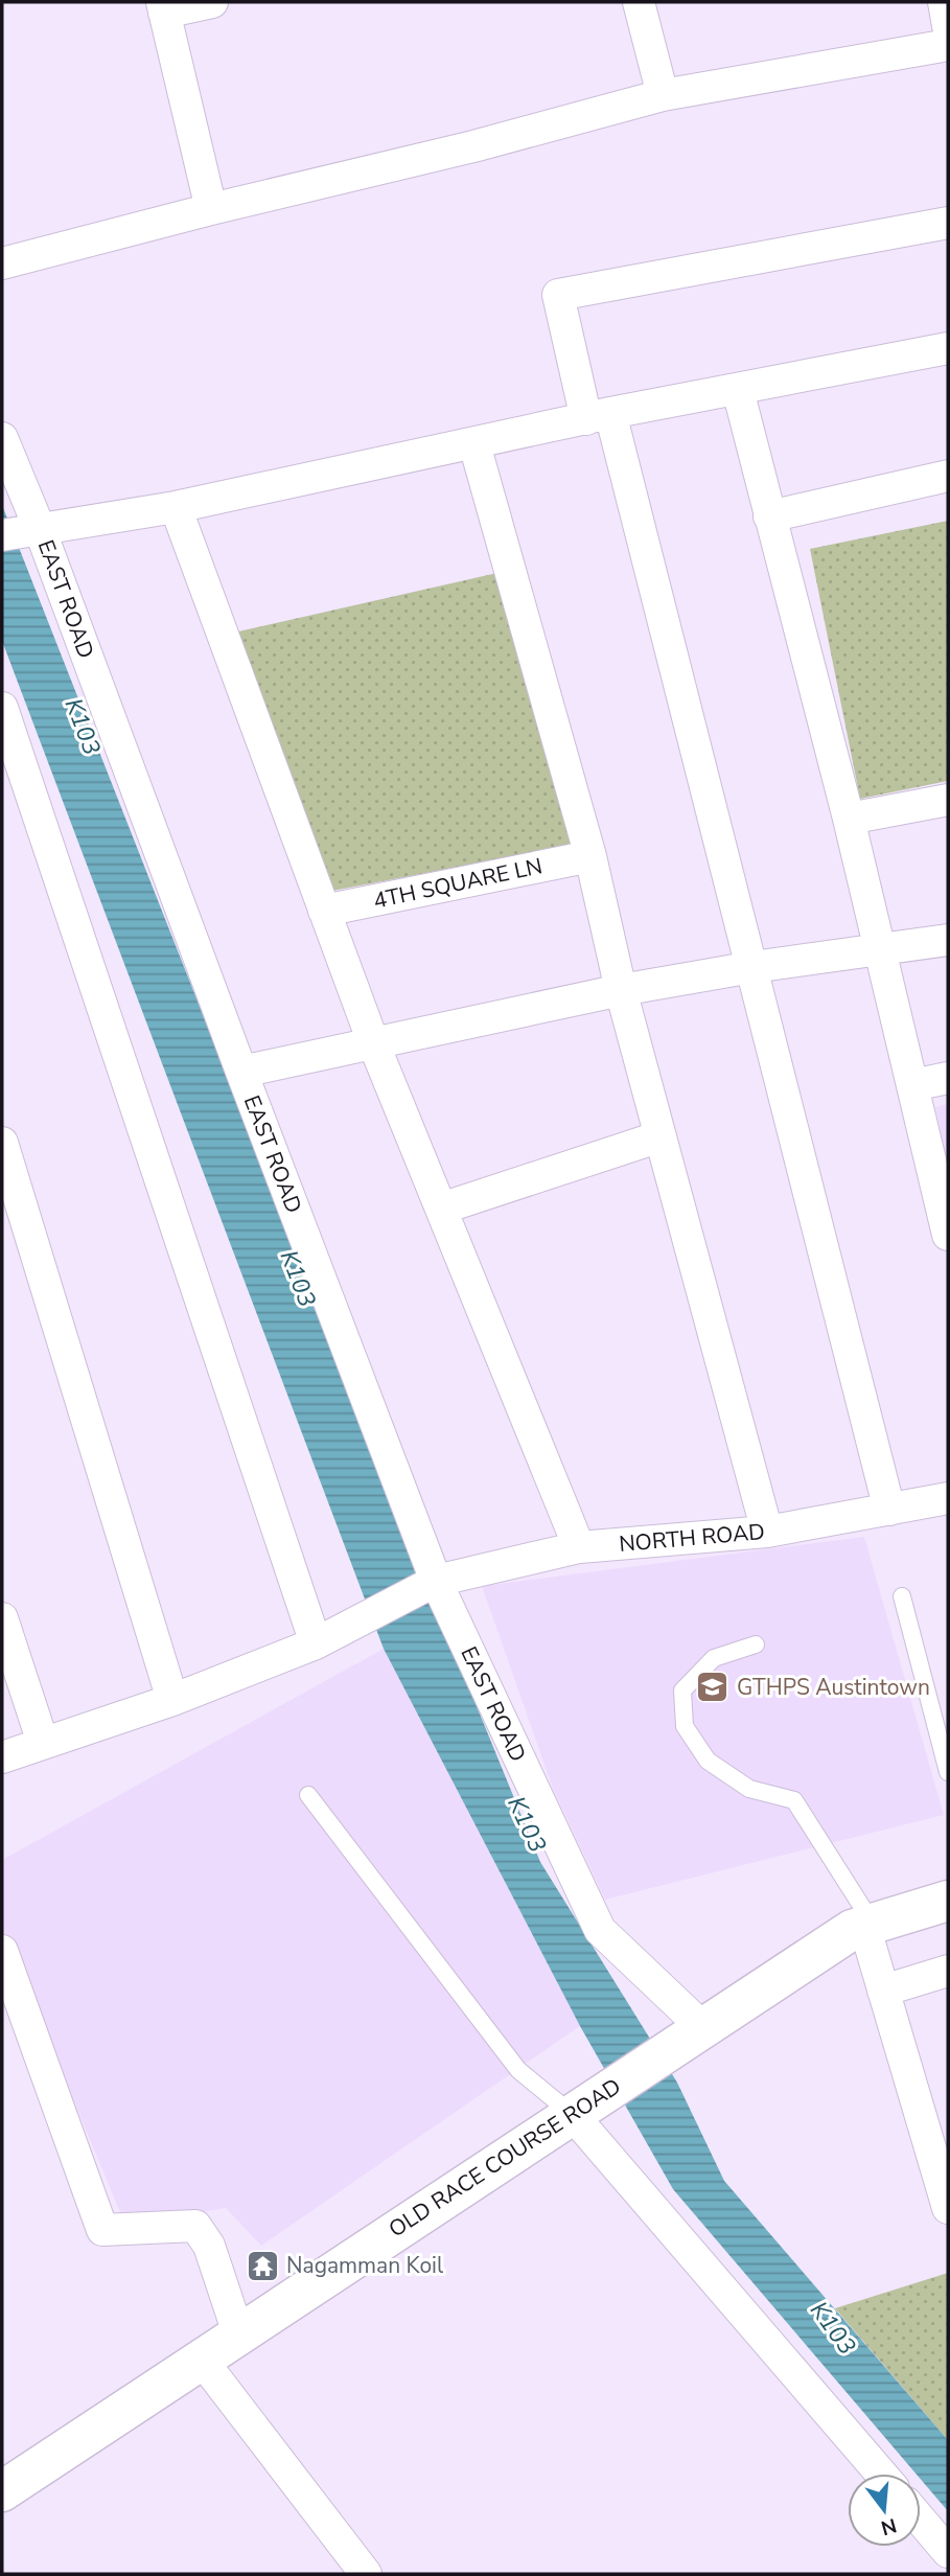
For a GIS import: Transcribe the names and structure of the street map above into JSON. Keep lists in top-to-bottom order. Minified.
{"streets":{"street":["EAST ROAD","4TH SQUARE LN","NORTH ROAD","OLD RACE COURSE ROAD"]},"crossings":[["EAST ROAD","NORTH ROAD"],["EAST ROAD","OLD RACE COURSE ROAD"]],"water":["K103"],"places":{"school or university":["GTHPS Austintown"],"temple":["Nagamman Koil"]},"north":"bottom"}
